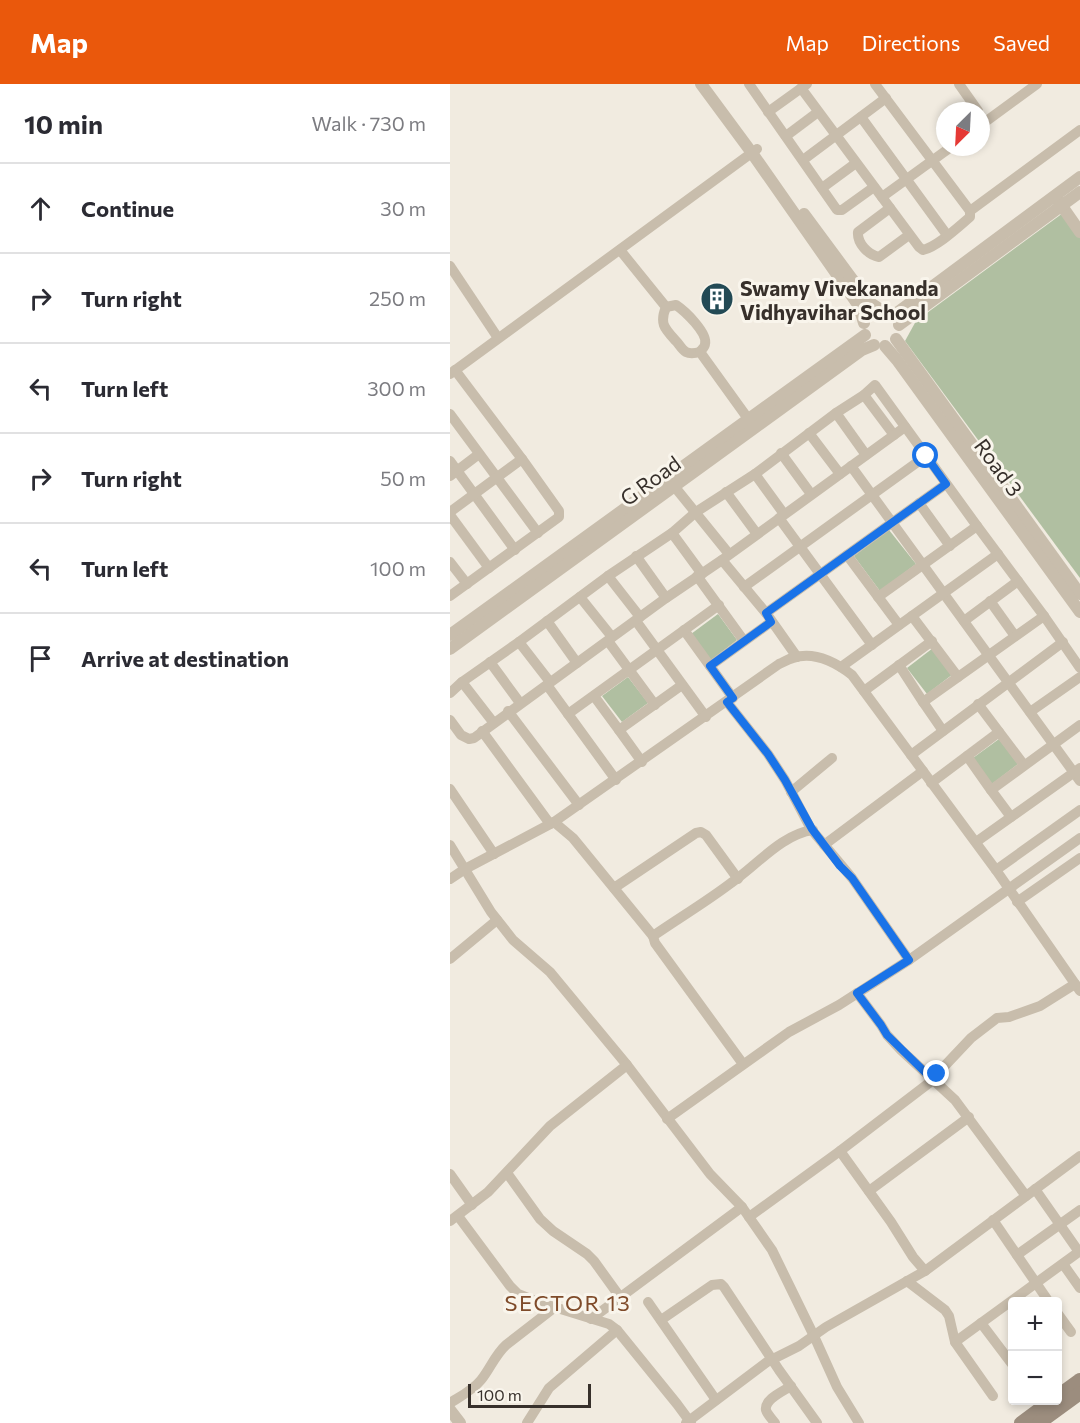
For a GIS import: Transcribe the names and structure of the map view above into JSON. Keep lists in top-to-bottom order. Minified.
{"streets":{"street":["Road 3","G Road"]},"crossings":[["Road 3","G Road"]],"districts":["SECTOR 13"],"places":{"building":["Swamy Vivekananda Vidhyavihar School"]},"scale_bar":"100 m","north":"bottom left","page":{"header":"Map","nav":["Map","Directions","Saved"],"heading":["10 min","Walk · 730 m"],"list":[["Continue","30 m"],["Turn right","250 m"],["Turn left","300 m"],["Turn right","50 m"],["Turn left","100 m"],"Arrive at destination"],"map_buttons":["+","−"],"scale":"100 m"}}
